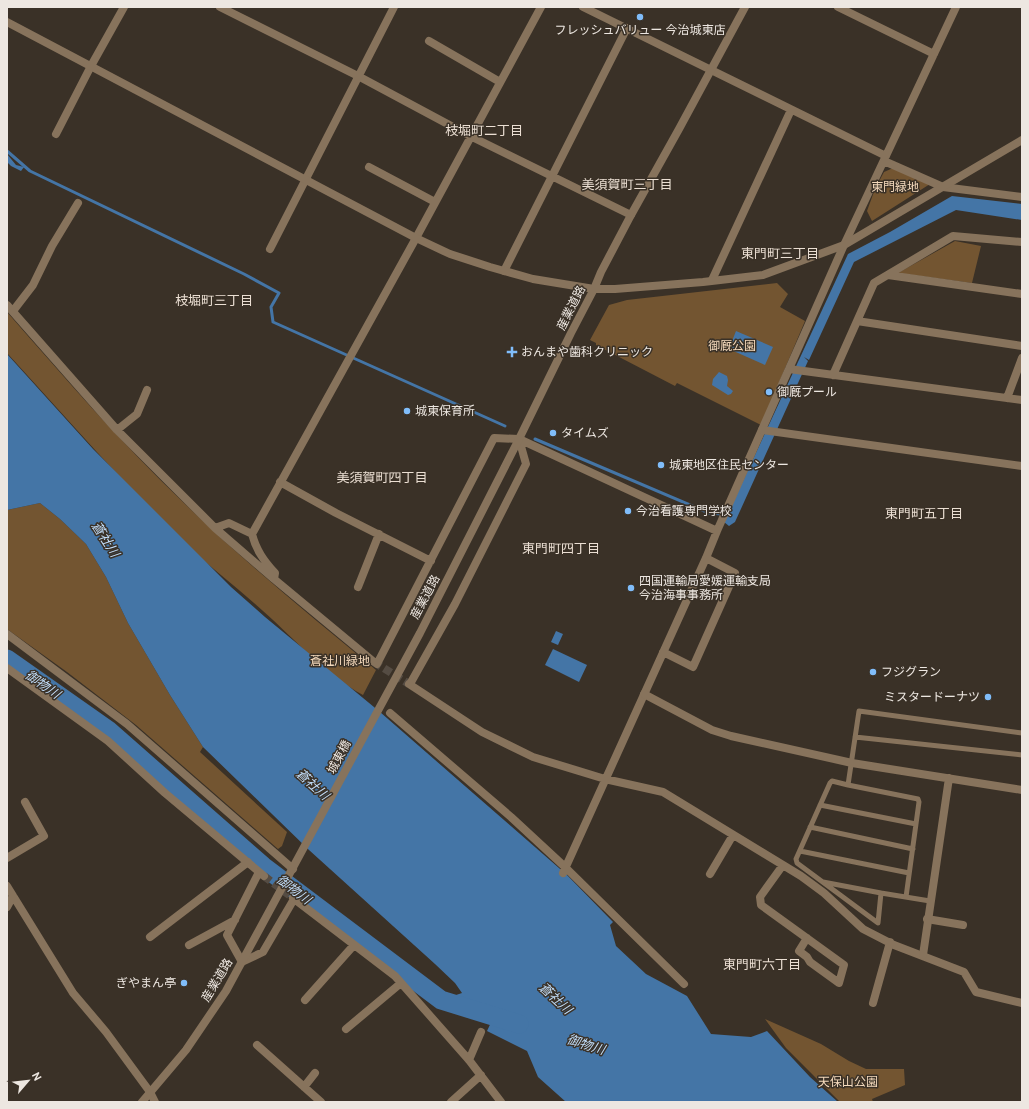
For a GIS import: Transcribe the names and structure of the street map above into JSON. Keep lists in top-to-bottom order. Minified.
{"streets":{"street":["産業道路","城東橋"]},"crossings":[["産業道路","城東橋"]],"districts":["枝堀町二丁目","美須賀町三丁目","東門町三丁目","枝堀町三丁目","美須賀町四丁目","東門町五丁目","東門町四丁目","東門町六丁目"],"water":["蒼社川","御物川"],"parks":["東門緑地","御厩公園","蒼社川緑地","天保山公園"],"places":{"other":["フレッシュバリュー 今治城東店","御厩プール","城東保育所","タイムズ","城東地区住民センター","今治看護専門学校","四国運輸局愛媛運輸支局 今治海事事務所","フジグラン","ミスタードーナツ","ぎやまん亭"],"health":["おんまや歯科クリニック"]},"north":"top right"}
